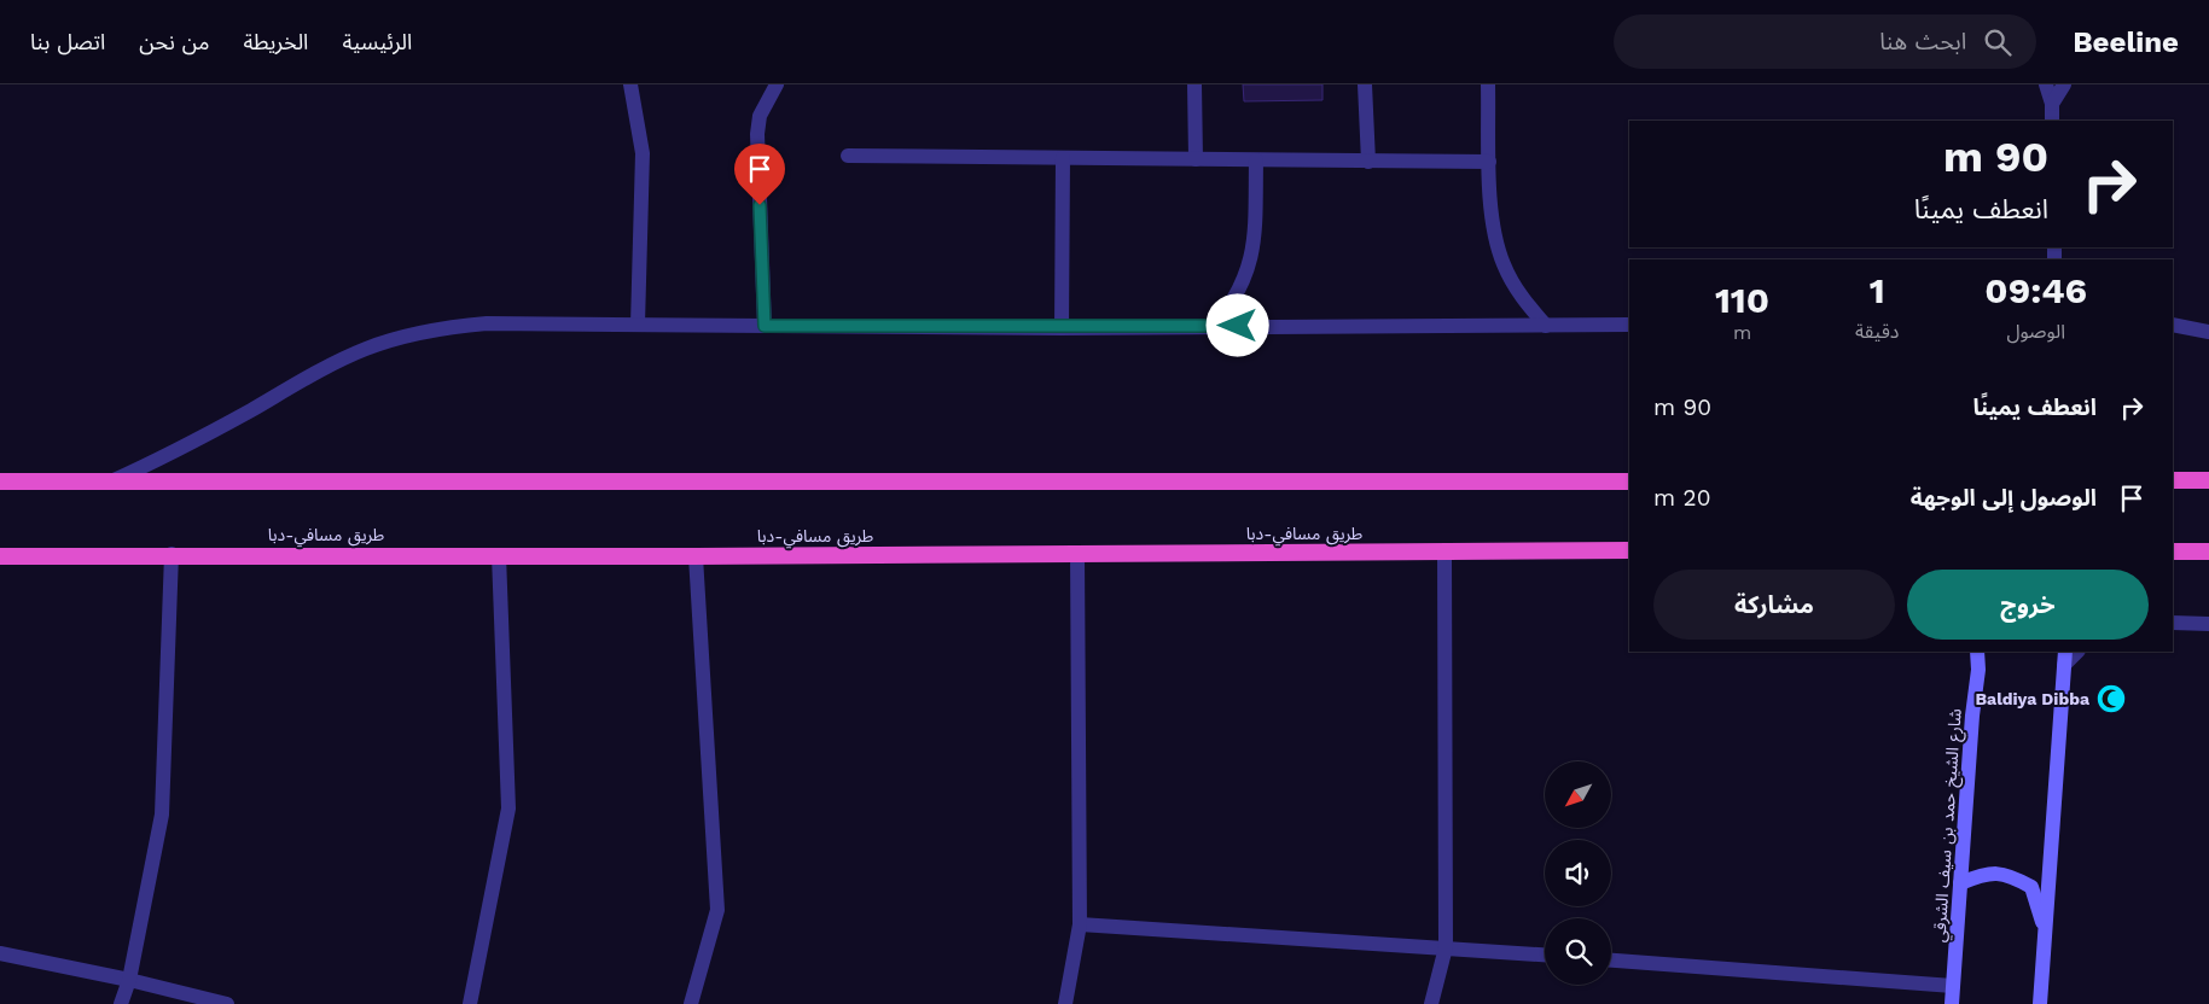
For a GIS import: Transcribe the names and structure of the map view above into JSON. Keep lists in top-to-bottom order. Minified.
{"streets":{"highway":["طريق مسافي-دبا"],"main road":["شارع الشيخ حمد بن سيف الشرقي"]},"places":{"mosque":["Baldiya Dibba"]},"north":"bottom left","page":{"header":"Beeline","search":"ابحث هنا","nav":["الرئيسية","الخريطة","من نحن","اتصل بنا"],"turn":["90 m","انعطف يمينًا"],"eta":["09:46","الوصول","1","دقيقة","110","m"],"list":[{"name":"انعطف يمينًا","value":"90 m"},{"name":"الوصول إلى الوجهة","value":"20 m"}],"buttons":["خروج","مشاركة"]}}
